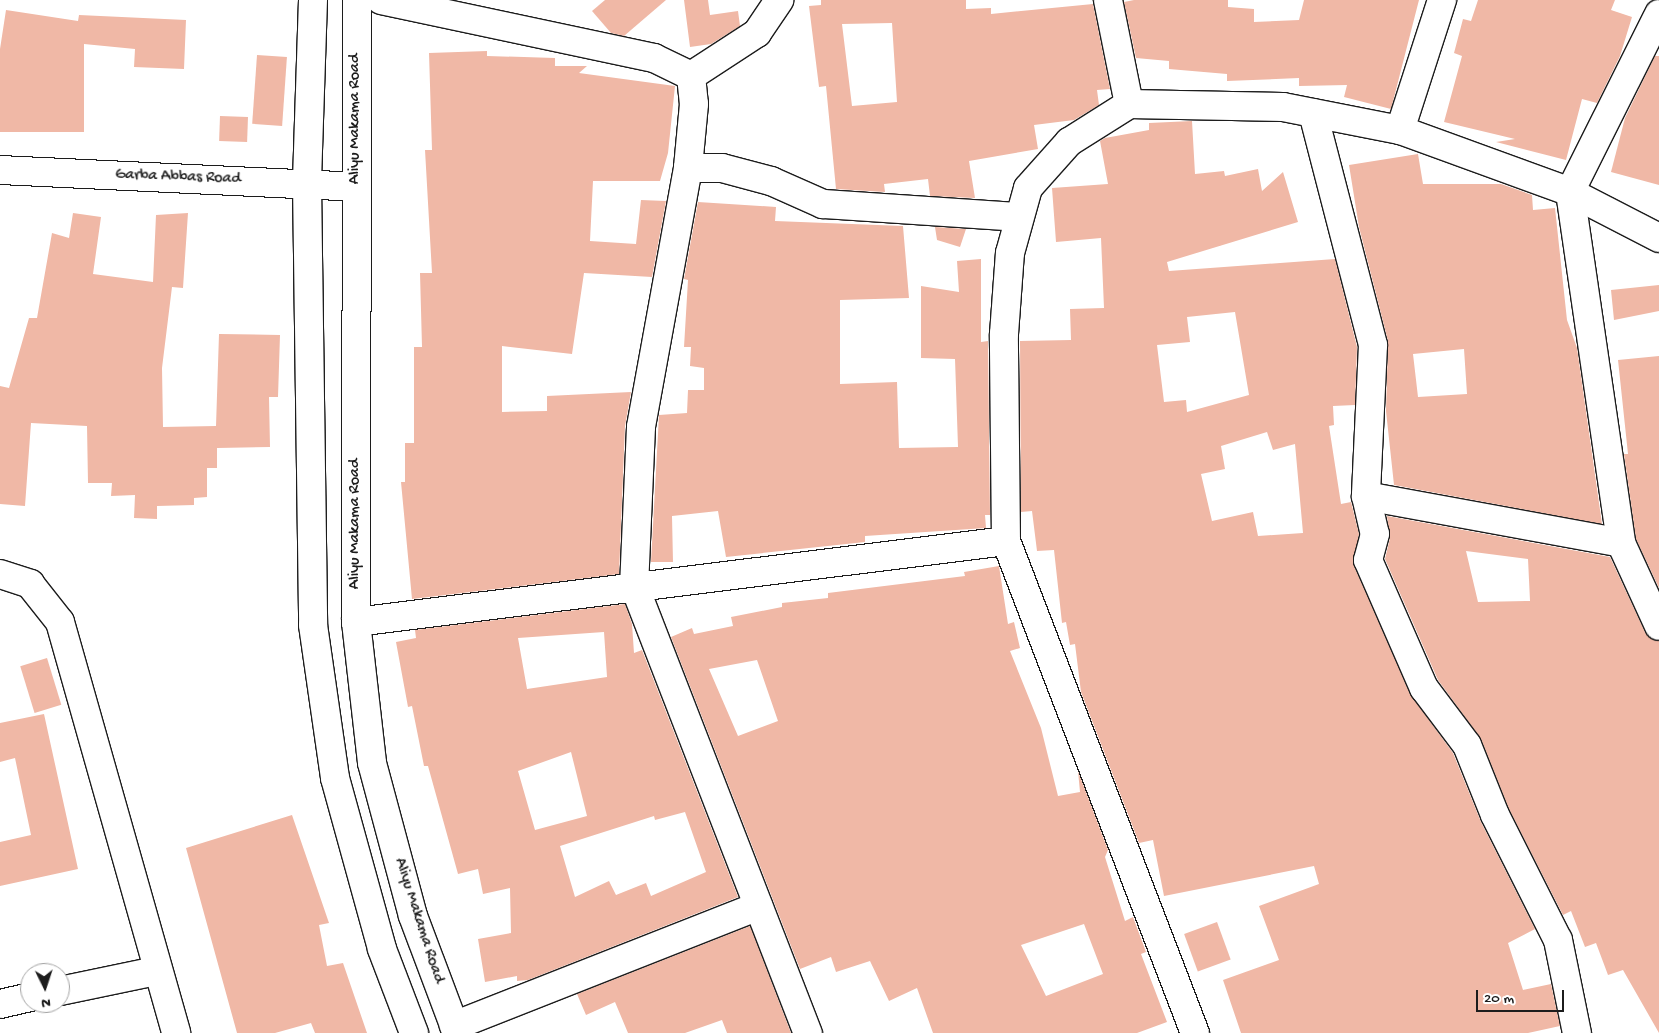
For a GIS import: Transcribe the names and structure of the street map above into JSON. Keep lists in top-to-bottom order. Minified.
{"streets":{"street":["Aliyu Makama Road","Garba Abbas Road"]},"crossings":[["Aliyu Makama Road","Garba Abbas Road"]],"scale_bar":"20 m","north":"bottom"}
